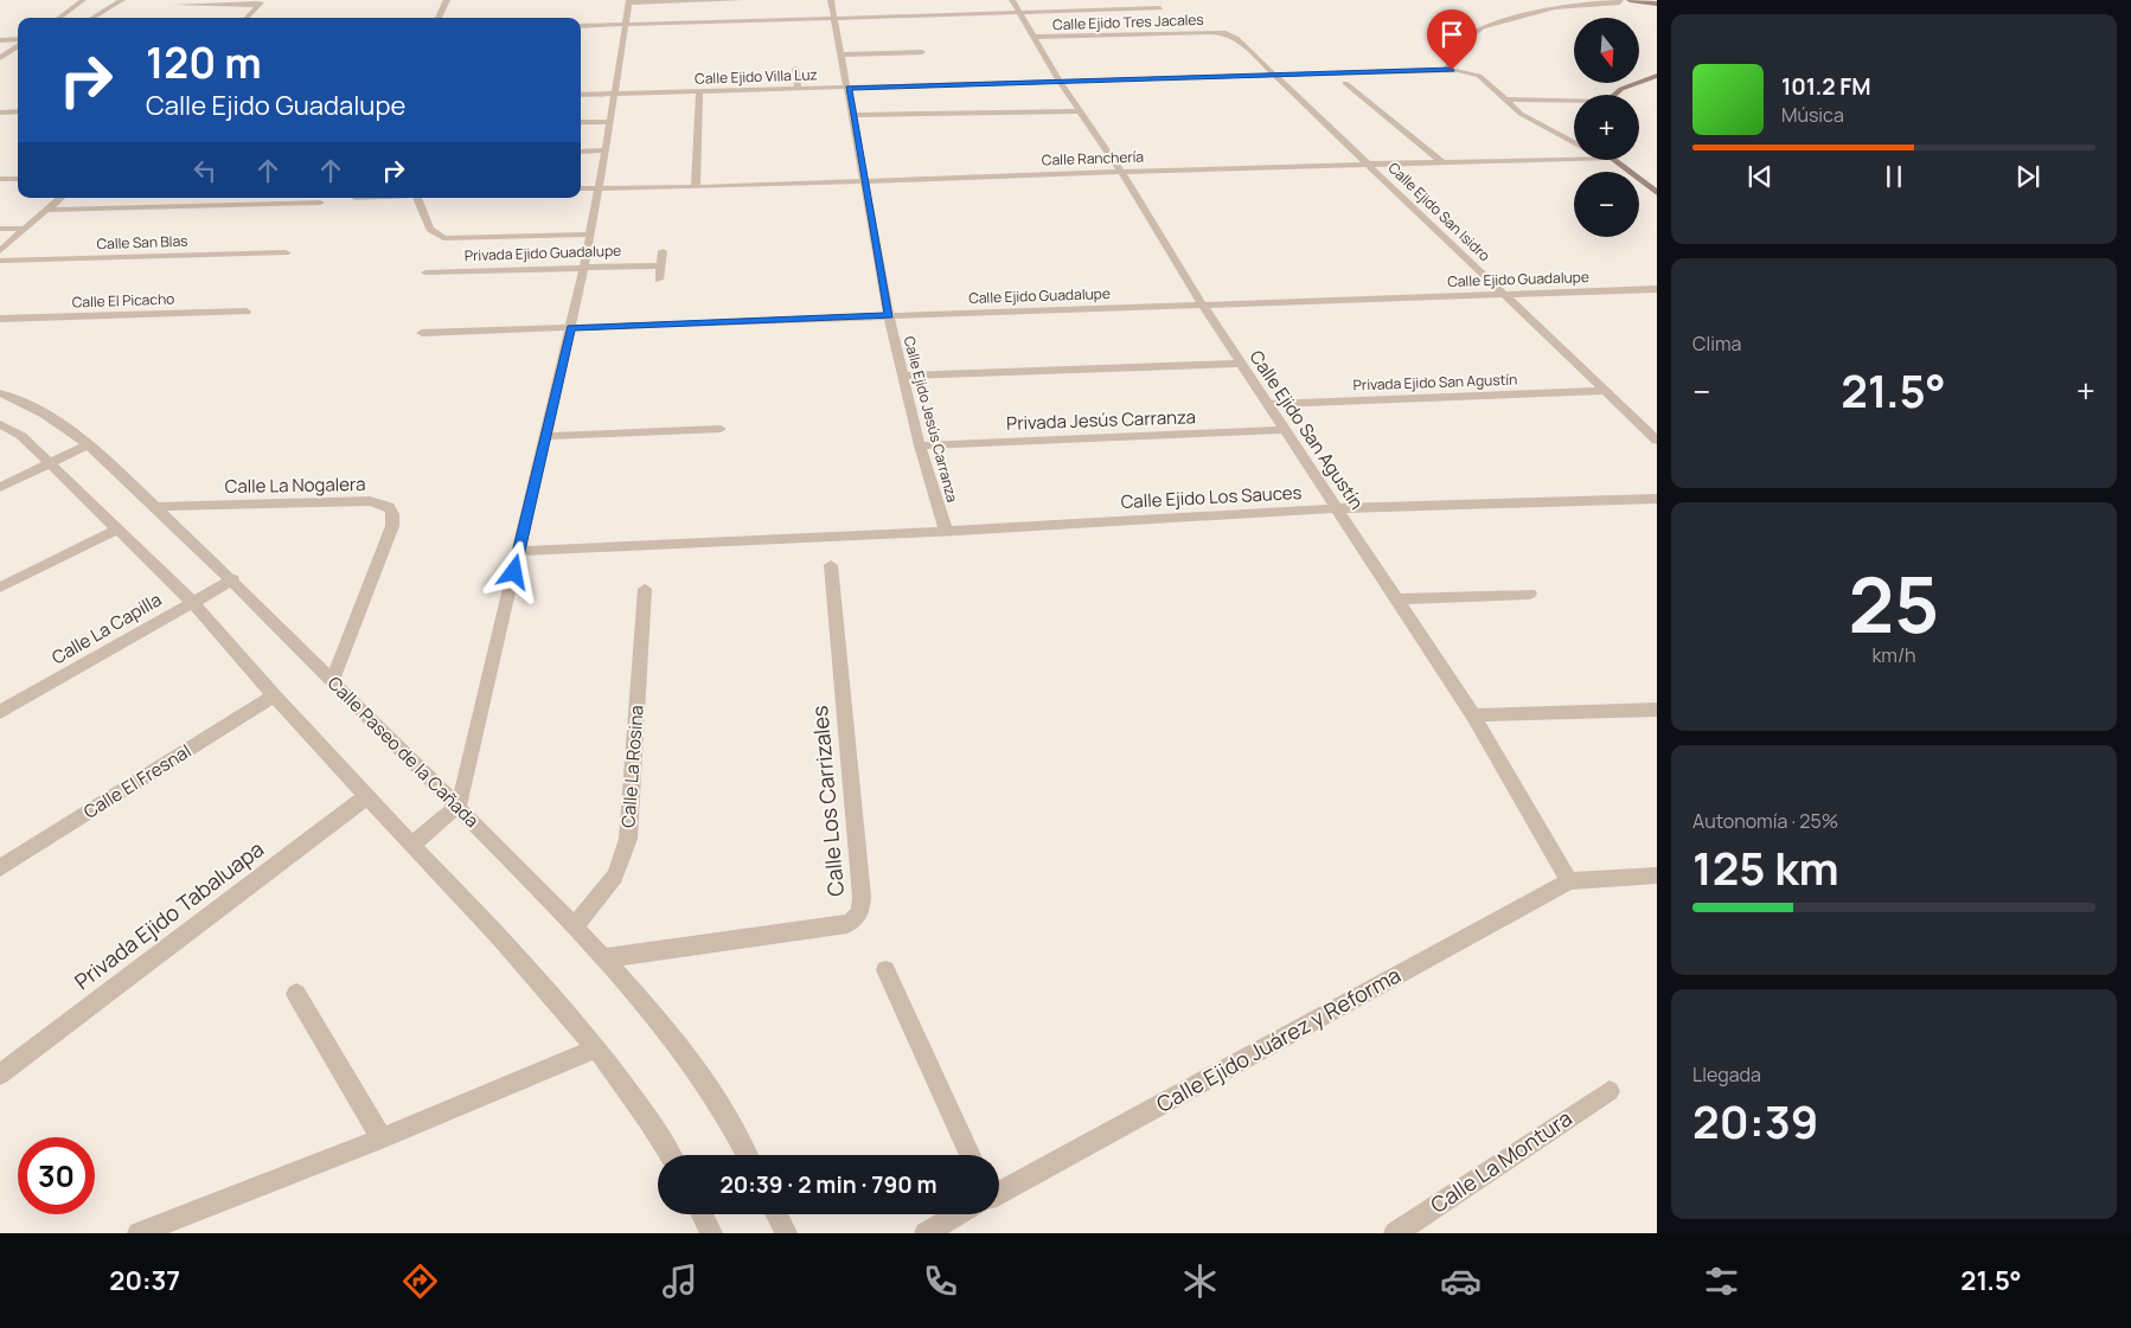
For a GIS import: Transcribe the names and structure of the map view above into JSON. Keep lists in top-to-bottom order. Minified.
{"streets":{"street":["Calle Ejido Tres Jacales","Calle Ejido Villa Luz","Calle Ranchería","Calle Ejido San Isidro","Calle San Blas","Privada Ejido Guadalupe","Calle Ejido Guadalupe","Calle El Picacho","Privada Ejido San Agustín","Calle Ejido Jesús Carranza","Privada Jesús Carranza","Calle Ejido San Agustín","Calle La Nogalera","Calle Ejido Los Sauces","Calle La Capilla","Calle Paseo de la Cañada","Calle La Rosina","Calle El Fresnal","Calle Los Carrizales","Privada Ejido Tabaluapa","Calle Ejido Juárez y Reforma","Calle La Montura"]},"crossings":[["Calle Ejido Tres Jacales","Calle Ejido San Isidro"],["Calle Ejido Tres Jacales","Calle Ejido San Agustín"],["Calle Ejido Villa Luz","Calle Ejido San Isidro"],["Calle Ejido Villa Luz","Calle Ejido Jesús Carranza"],["Calle Ejido Villa Luz","Calle Ejido San Agustín"],["Calle Ranchería","Calle Ejido San Isidro"],["Calle Ranchería","Calle Ejido Jesús Carranza"],["Calle Ranchería","Calle Ejido San Agustín"],["Calle Ejido San Isidro","Calle Ejido Guadalupe"],["Calle Ejido San Isidro","Privada Ejido San Agustín"],["Calle Ejido Guadalupe","Calle Ejido Jesús Carranza"],["Calle Ejido Guadalupe","Calle Ejido San Agustín"],["Privada Ejido San Agustín","Calle Ejido San Agustín"],["Calle Ejido Jesús Carranza","Privada Jesús Carranza"],["Calle Ejido Jesús Carranza","Calle Ejido Los Sauces"],["Privada Jesús Carranza","Calle Ejido San Agustín"],["Calle Ejido San Agustín","Calle Ejido Los Sauces"],["Calle Ejido San Agustín","Calle Ejido Juárez y Reforma"],["Calle La Nogalera","Calle Paseo de la Cañada"],["Calle La Capilla","Calle Paseo de la Cañada"],["Calle Paseo de la Cañada","Calle La Rosina"],["Calle Paseo de la Cañada","Calle Los Carrizales"]],"north":"bottom","page":{"map_buttons":["+","−"],"turn":["120 m","Calle Ejido Guadalupe"],"song":["101.2 FM","Música"],"tile":["Clima",["25","km/h"],["Autonomía · 25%","125 km"],["Llegada","20:39"]],"heat":["−","21.5°","+"],"limit":"30","trip":"20:39 · 2 min · 790 m","tabs":["20:37","21.5°"]}}
